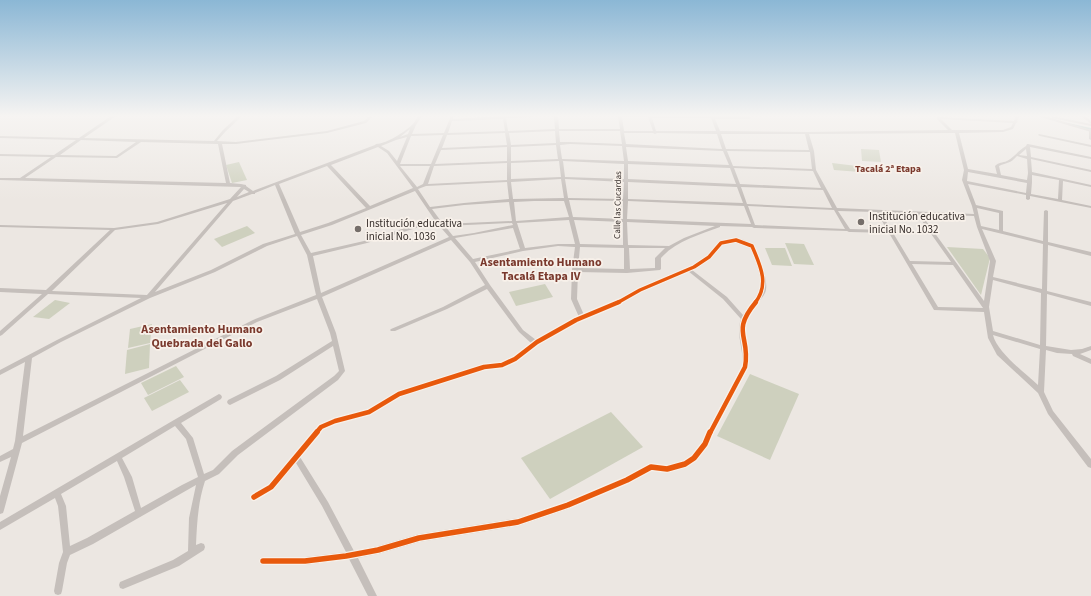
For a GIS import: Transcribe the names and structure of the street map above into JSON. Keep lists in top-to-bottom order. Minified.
{"streets":{"street":["Calle las Cucardas"]},"districts":["Tacalá 2ª Etapa","Asentamiento Humano Tacalá Etapa IV","Asentamiento Humano Quebrada del Gallo"],"places":["Institución educativa inicial No. 1032","Institución educativa inicial No. 1036"]}
